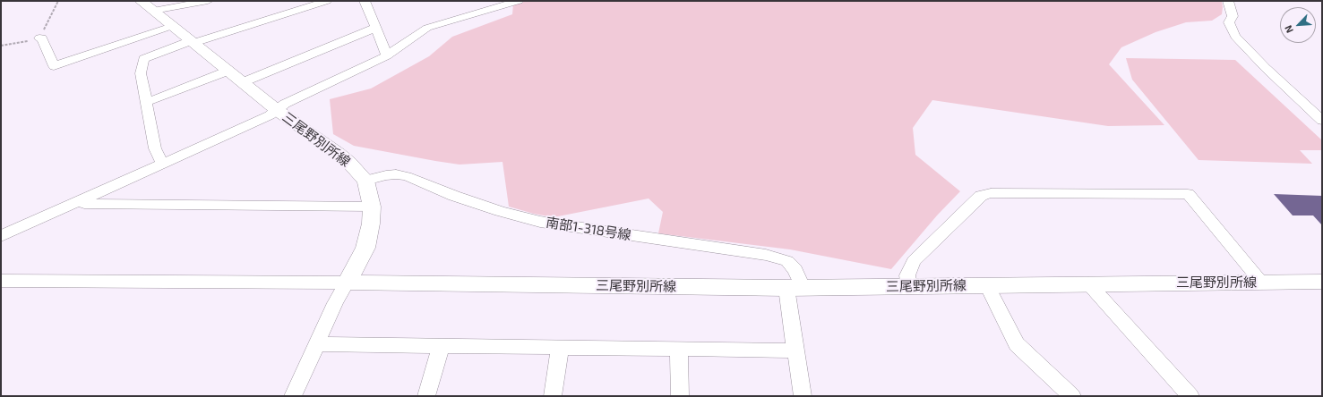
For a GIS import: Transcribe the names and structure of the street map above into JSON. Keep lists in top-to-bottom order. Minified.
{"streets":{"main road":["三尾野別所線"],"street":["南部1-318号線"]},"crossings":[["三尾野別所線","南部1-318号線"]],"north":"bottom left"}
